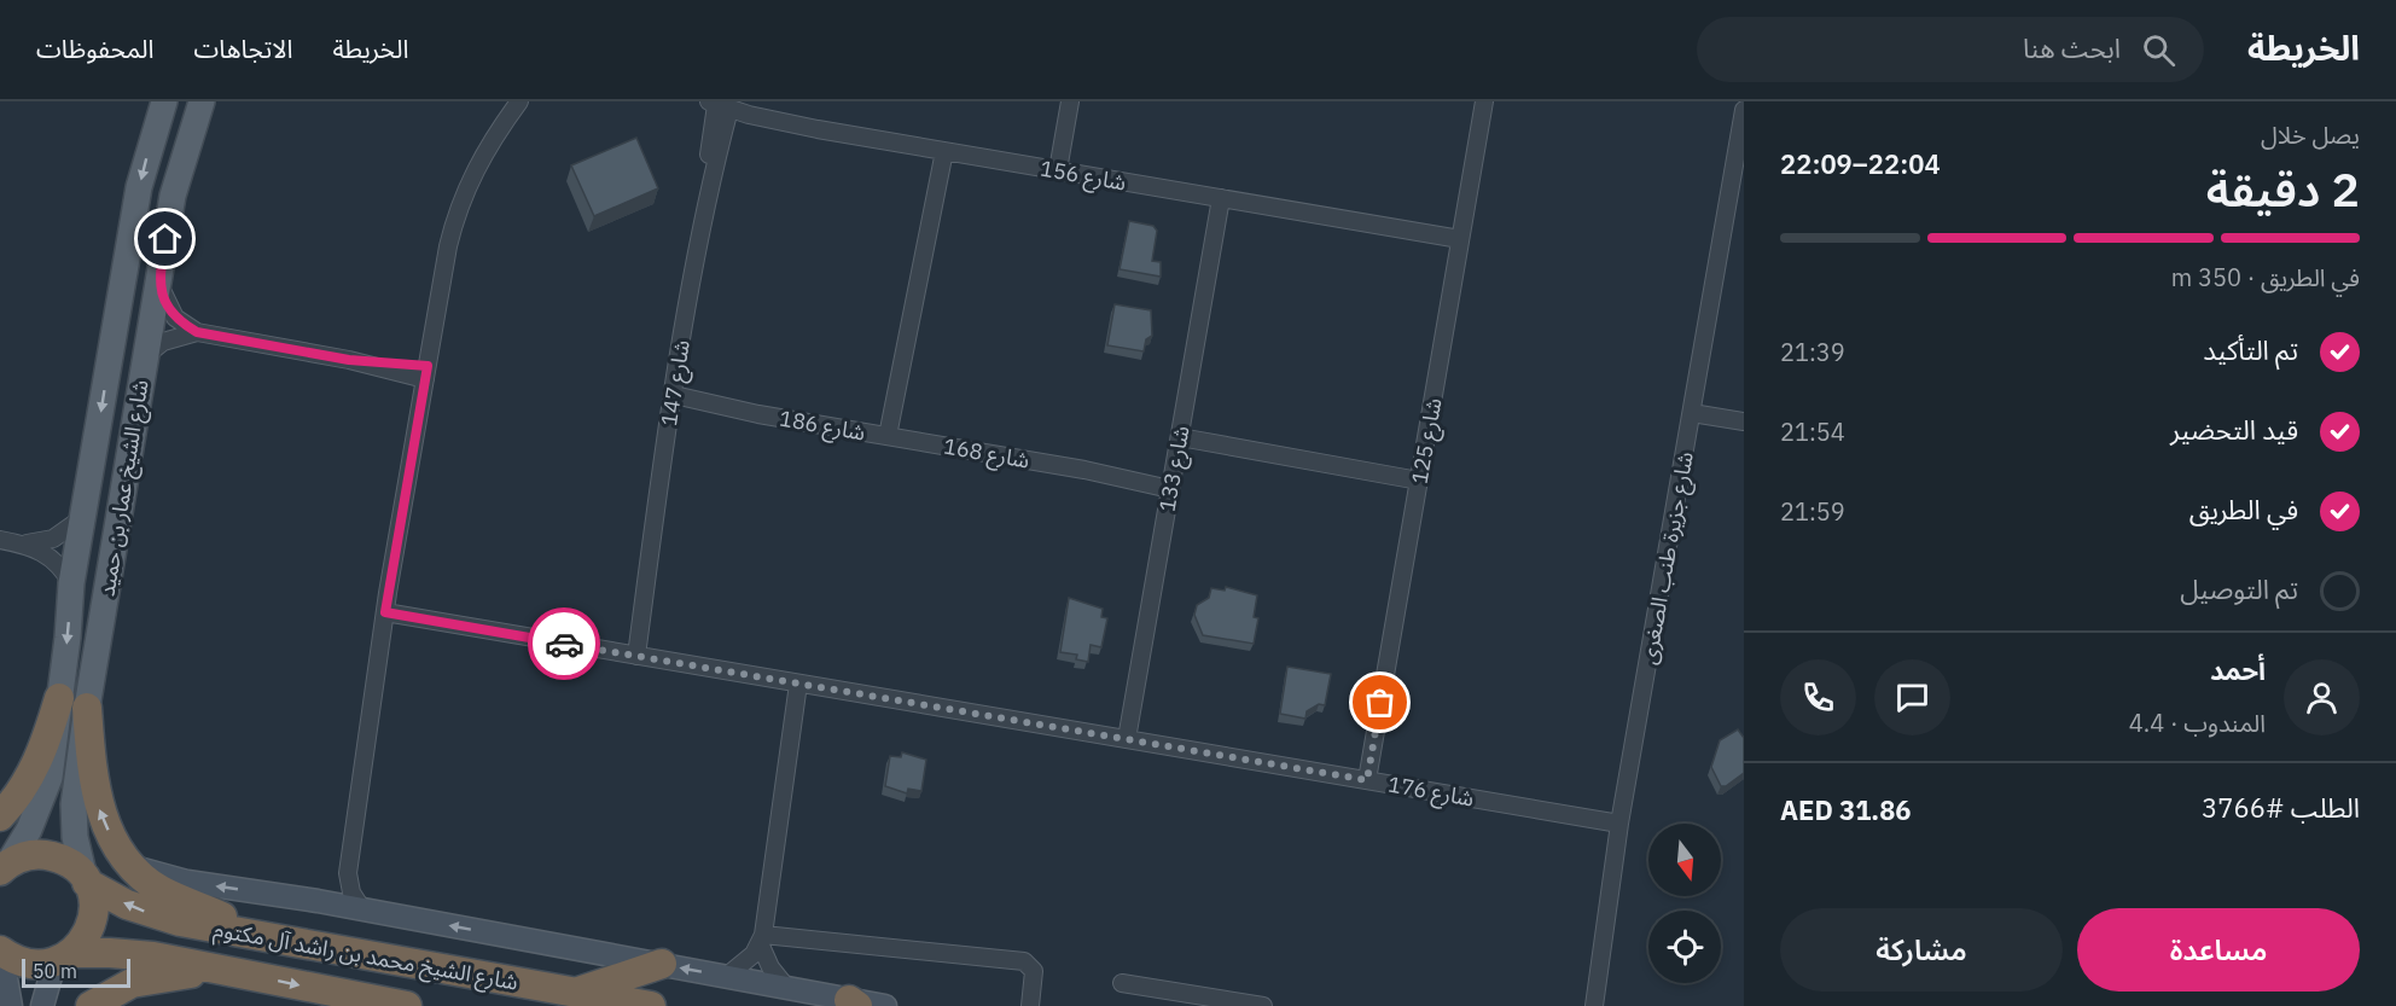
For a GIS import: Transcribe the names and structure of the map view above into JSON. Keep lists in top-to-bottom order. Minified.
{"streets":{"highway":["شارع الشيخ محمد بن راشد آل مكتوم"],"main road":["شارع الشيخ عمار بن حميد"],"street":["شارع 156","شارع 147","شارع 186","شارع 125","شارع 168","شارع 133","شارع جزيرة طنب الصغرى","شارع 176"]},"crossings":[["شارع 156","شارع 147"],["شارع 156","شارع 125"],["شارع 156","شارع 133"],["شارع 147","شارع 186"],["شارع 147","شارع 176"],["شارع 186","شارع 168"],["شارع 125","شارع 176"],["شارع 168","شارع 133"],["شارع 133","شارع 176"],["شارع الشيخ عمار بن حميد","شارع الشيخ محمد بن راشد آل مكتوم"],["شارع جزيرة طنب الصغرى","شارع 176"]],"scale_bar":"50 m","north":"bottom","page":{"header":"الخريطة","search":"ابحث هنا","nav":["الخريطة","الاتجاهات","المحفوظات"],"heading":["2 دقيقة","يصل خلال","22:04–22:09"],"panel":["أحمد","المندوب · 4.4","الطلب #3766","AED 31.86"],"bar":"في الطريق · 350 m","list":[["تم التأكيد","21:39"],["قيد التحضير","21:54"],["في الطريق","21:59"],"تم التوصيل"],"buttons":["مساعدة","مشاركة"],"scale":"50 m"}}
